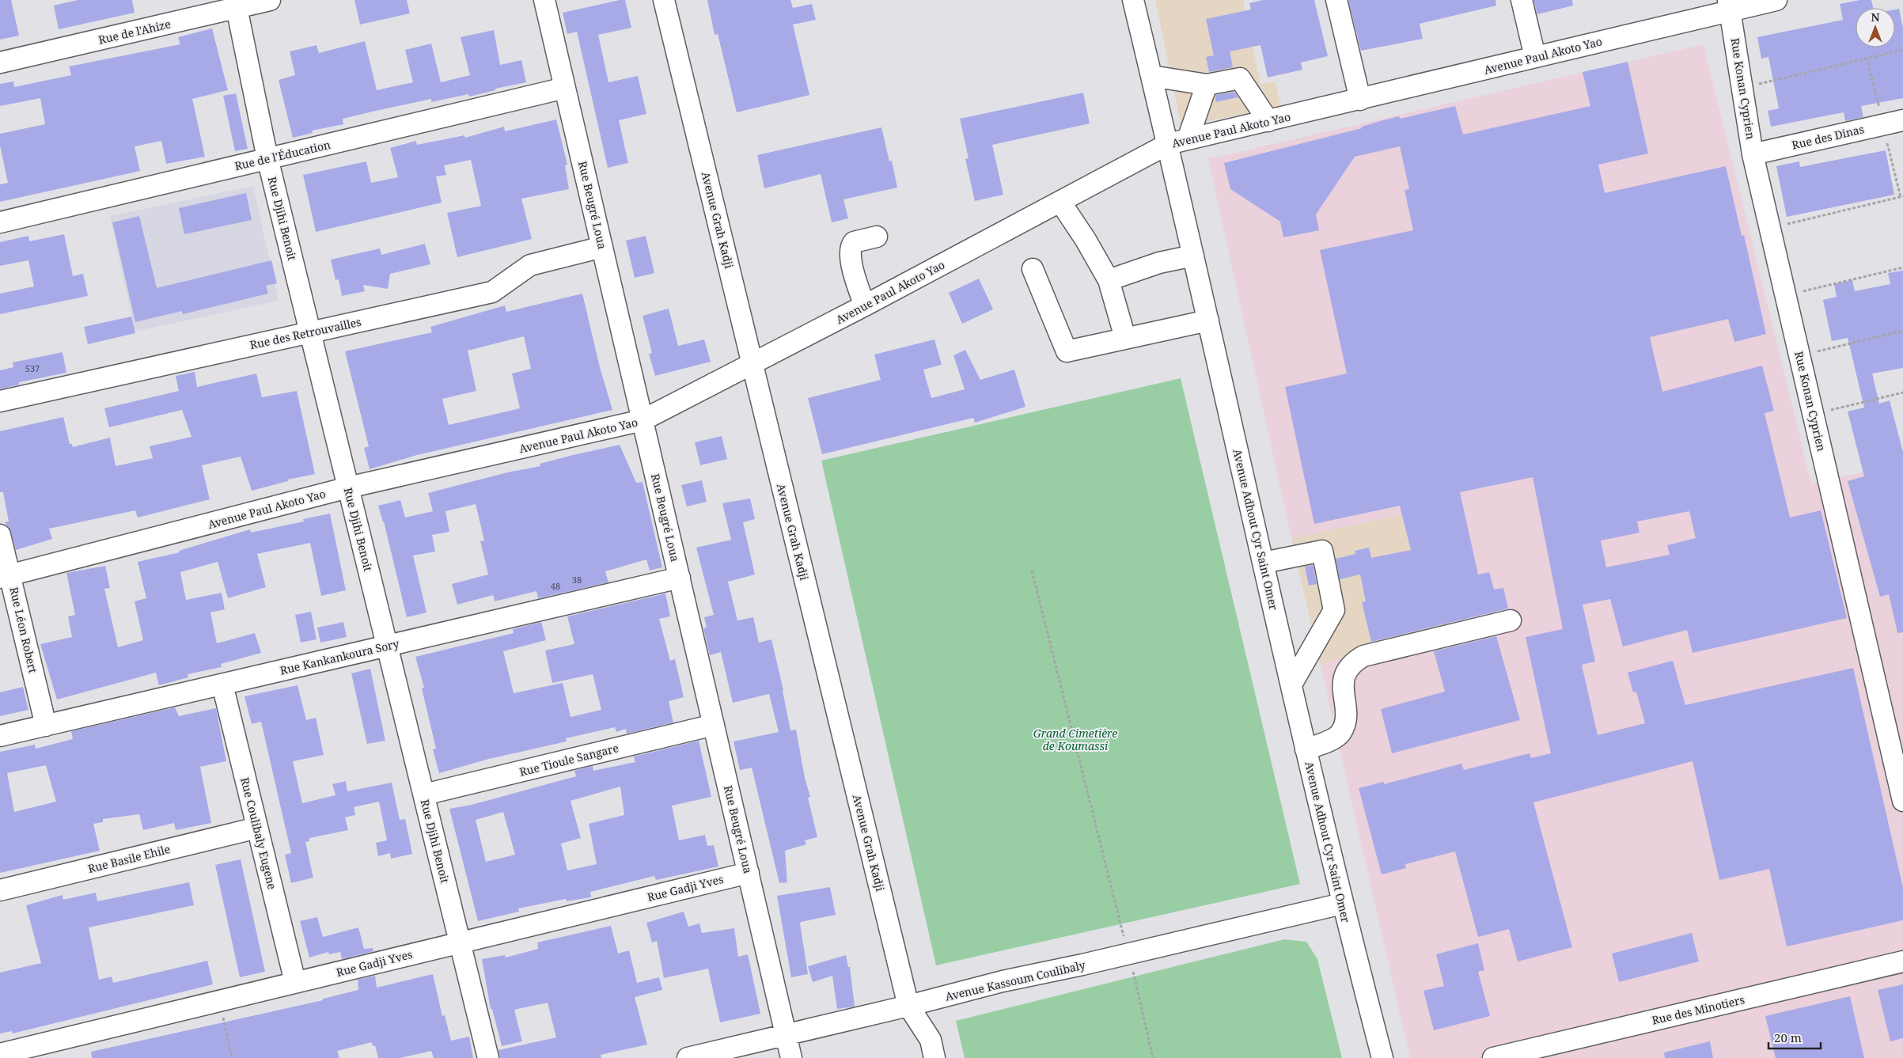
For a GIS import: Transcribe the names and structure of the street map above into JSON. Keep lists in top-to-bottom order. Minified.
{"streets":{"street":["Rue de l'Ahize","Avenue Paul Akoto Yao","Rue Konan Cyprien","Rue des Dinas","Rue de l'Éducation","Rue Beugré Loua","Rue Djihi Benoit","Avenue Grah Kadji","Rue des Retrouvailles","Avenue Adhout Cyr Saint Omer","Rue Léon Robert","Rue Kankankoura Sory","Rue Tioule Sangare","Rue Coulibaly Eugene","Rue Basile Ehile","Rue Gadji Yves","Avenue Kassoum Coulibaly","Rue des Minotiers"]},"crossings":[["Rue de l'Ahize","Rue Djihi Benoit"],["Avenue Paul Akoto Yao","Rue Konan Cyprien"],["Avenue Paul Akoto Yao","Rue Beugré Loua"],["Avenue Paul Akoto Yao","Rue Djihi Benoit"],["Avenue Paul Akoto Yao","Avenue Grah Kadji"],["Avenue Paul Akoto Yao","Avenue Adhout Cyr Saint Omer"],["Avenue Paul Akoto Yao","Rue Léon Robert"],["Rue Konan Cyprien","Rue des Dinas"],["Rue de l'Éducation","Rue Beugré Loua"],["Rue de l'Éducation","Rue Djihi Benoit"],["Rue Beugré Loua","Rue des Retrouvailles"],["Rue Beugré Loua","Rue Kankankoura Sory"],["Rue Beugré Loua","Rue Tioule Sangare"],["Rue Beugré Loua","Rue Gadji Yves"],["Rue Beugré Loua","Avenue Kassoum Coulibaly"],["Rue Djihi Benoit","Rue des Retrouvailles"],["Rue Djihi Benoit","Rue Kankankoura Sory"],["Rue Djihi Benoit","Rue Tioule Sangare"],["Rue Djihi Benoit","Rue Gadji Yves"],["Avenue Grah Kadji","Avenue Kassoum Coulibaly"],["Avenue Adhout Cyr Saint Omer","Avenue Kassoum Coulibaly"],["Rue Léon Robert","Rue Kankankoura Sory"],["Rue Kankankoura Sory","Rue Coulibaly Eugene"],["Rue Coulibaly Eugene","Rue Basile Ehile"],["Rue Coulibaly Eugene","Rue Gadji Yves"]],"parks":["Grand Cimetière de Koumassi"],"house_numbers":["537","38","48"],"scale_bar":"20 m","north":"top"}
